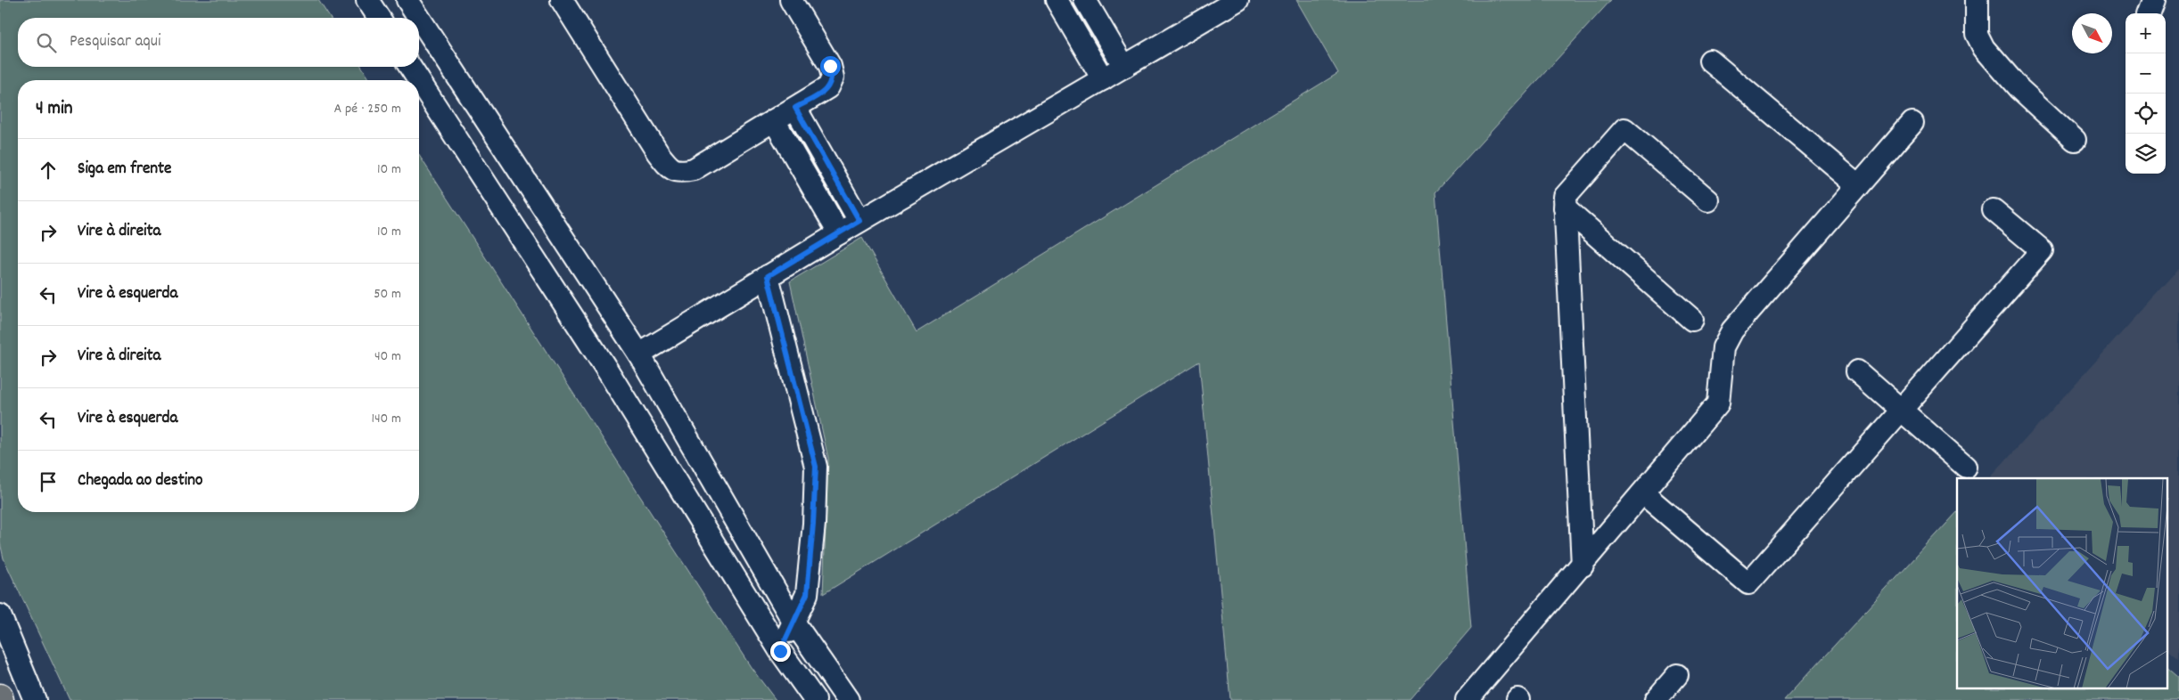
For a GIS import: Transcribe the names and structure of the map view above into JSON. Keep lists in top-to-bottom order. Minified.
{"north":"bottom right","page":{"map_buttons":["+","−"],"search":"Pesquisar aqui","heading":["4 min","A pé · 250 m"],"list":[["Siga em frente","10 m"],["Vire à direita","10 m"],["Vire à esquerda","50 m"],["Vire à direita","40 m"],["Vire à esquerda","140 m"],"Chegada ao destino"]}}
